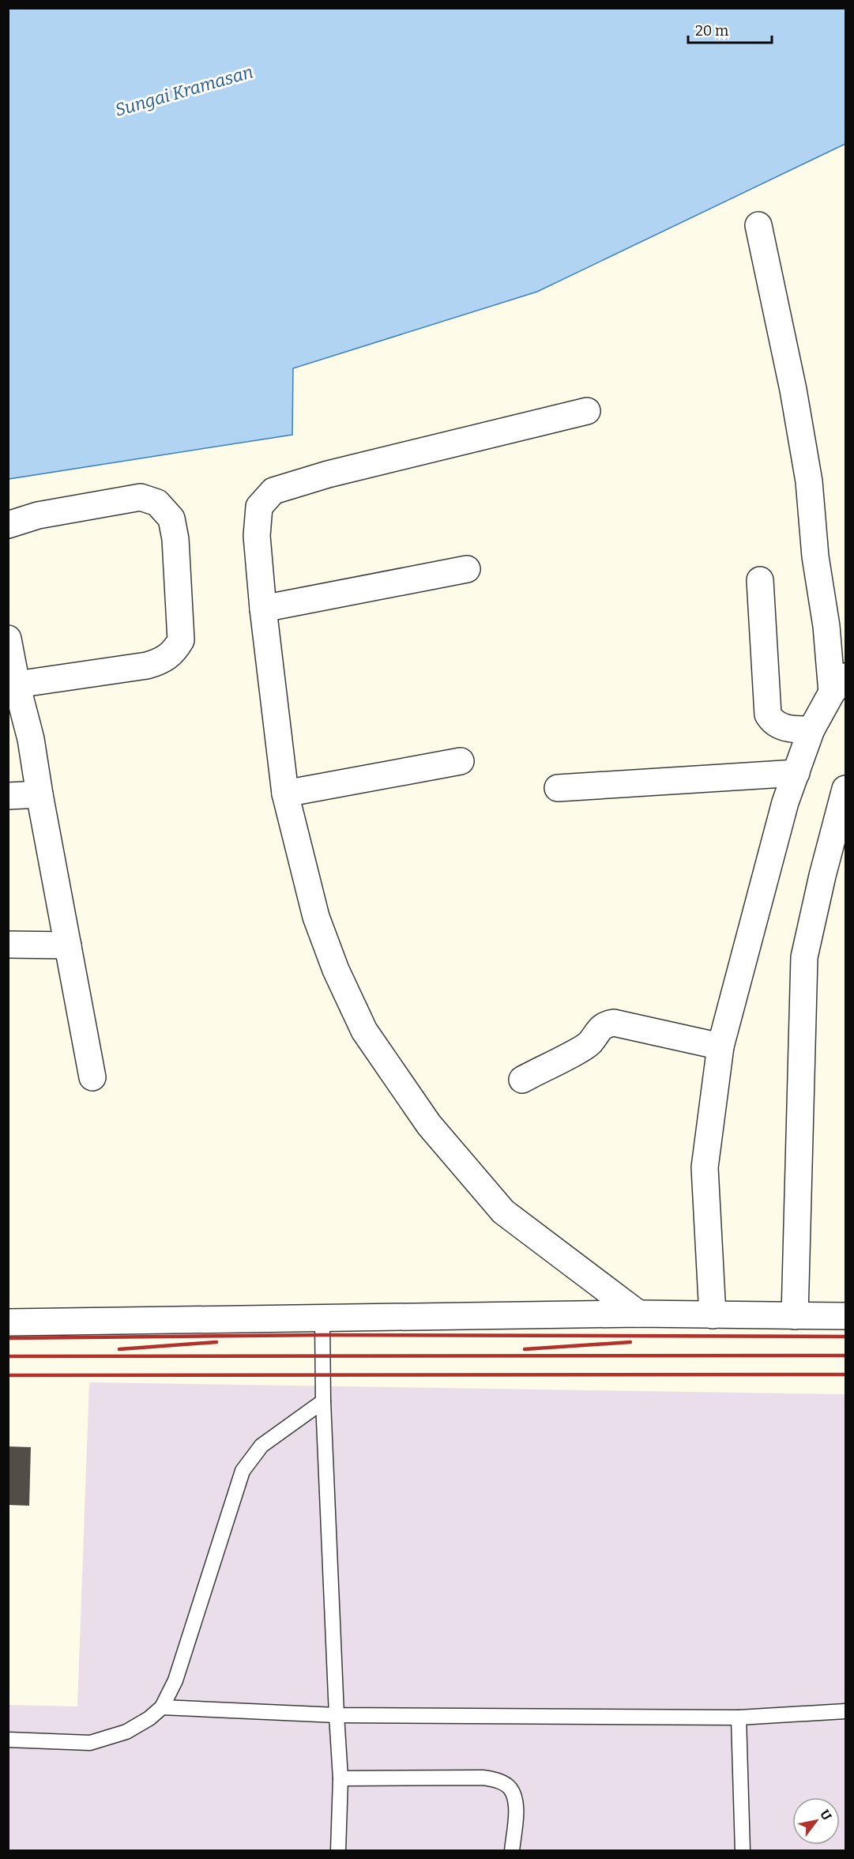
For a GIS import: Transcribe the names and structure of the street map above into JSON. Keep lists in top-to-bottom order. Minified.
{"water":["Sungai Kramasan"],"scale_bar":"20 m","north":"top right"}
